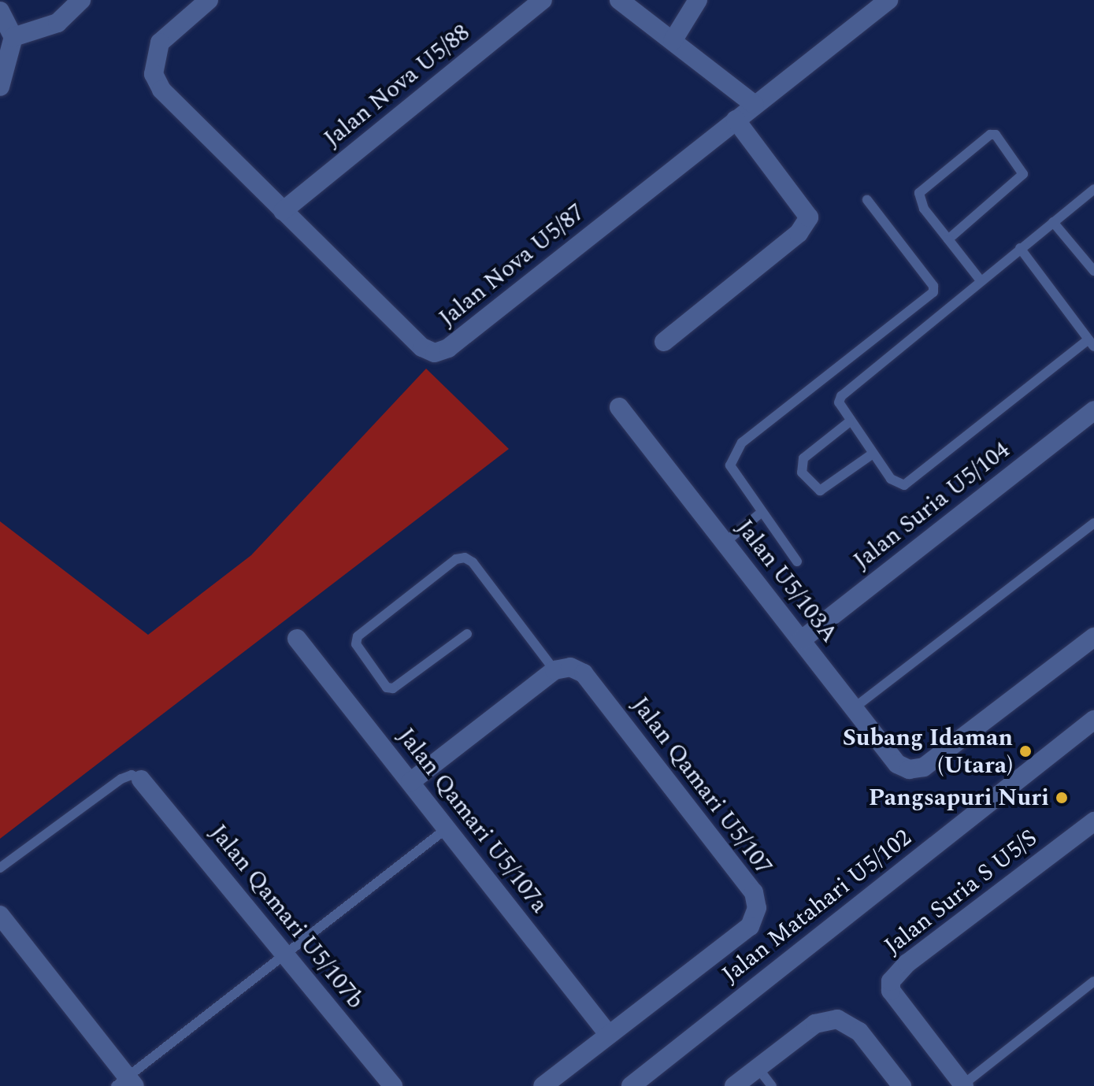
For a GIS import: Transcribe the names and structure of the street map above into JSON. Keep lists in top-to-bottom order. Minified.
{"streets":{"street":["Jalan Nova U5/88","Jalan Nova U5/87","Jalan Suria U5/104","Jalan U5/103A","Jalan Qamari U5/107","Jalan Qamari U5/107a","Jalan Suria S U5/S","Jalan Matahari U5/102","Jalan Qamari U5/107b"]},"crossings":[["Jalan Nova U5/88","Jalan Nova U5/87"],["Jalan Suria U5/104","Jalan U5/103A"],["Jalan Qamari U5/107","Jalan Qamari U5/107a"]],"places":["Subang Idaman (Utara)","Pangsapuri Nuri"]}
